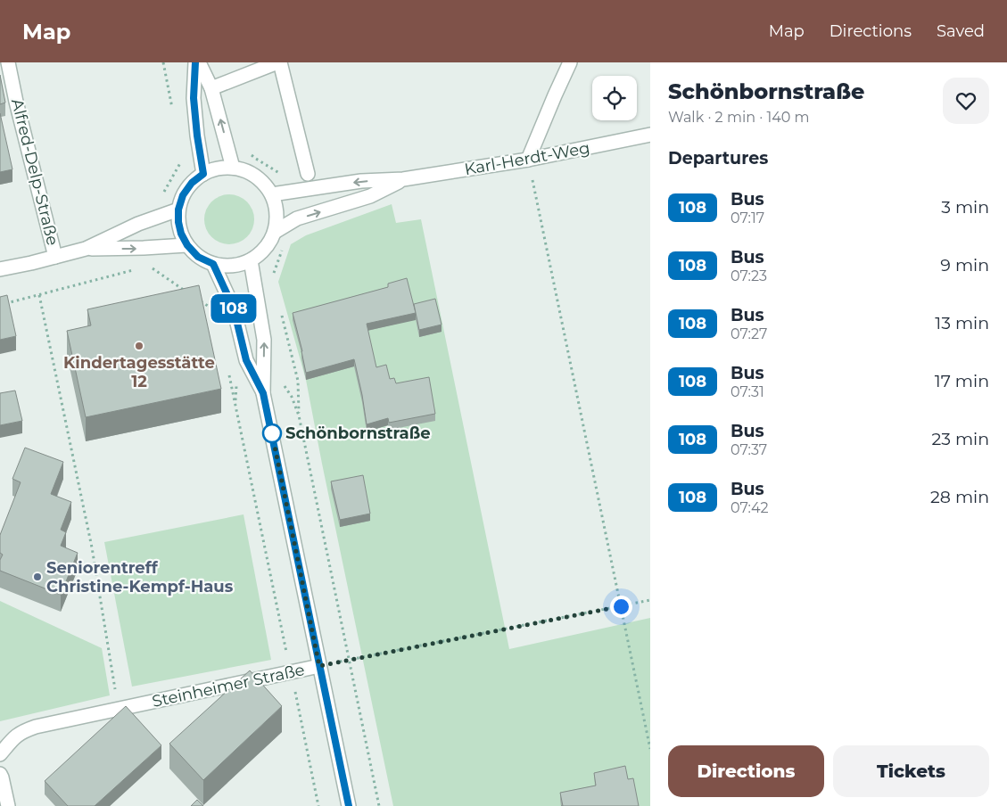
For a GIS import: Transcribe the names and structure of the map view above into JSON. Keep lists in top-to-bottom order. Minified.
{"streets":{"street":["Karl-Herdt-Weg","Alfred-Delp-Straße","Steinheimer Straße"]},"places":["Kindertagesstätte 12","Schönbornstraße","Seniorentreff Christine-Kempf-Haus"],"lines":["bus line 108"],"page":{"header":"Map","nav":["Map","Directions","Saved"],"on_map":"108","heading":[["Schönbornstraße","Walk · 2 min · 140 m"],"Departures"],"list":[{"mark":"108","name":"Bus","note":"07:17","value":"3 min"},{"mark":"108","name":"Bus","note":"07:23","value":"9 min"},{"mark":"108","name":"Bus","note":"07:27","value":"13 min"},{"mark":"108","name":"Bus","note":"07:31","value":"17 min"},{"mark":"108","name":"Bus","note":"07:37","value":"23 min"},{"mark":"108","name":"Bus","note":"07:42","value":"28 min"}],"buttons":["Directions","Tickets"]}}
